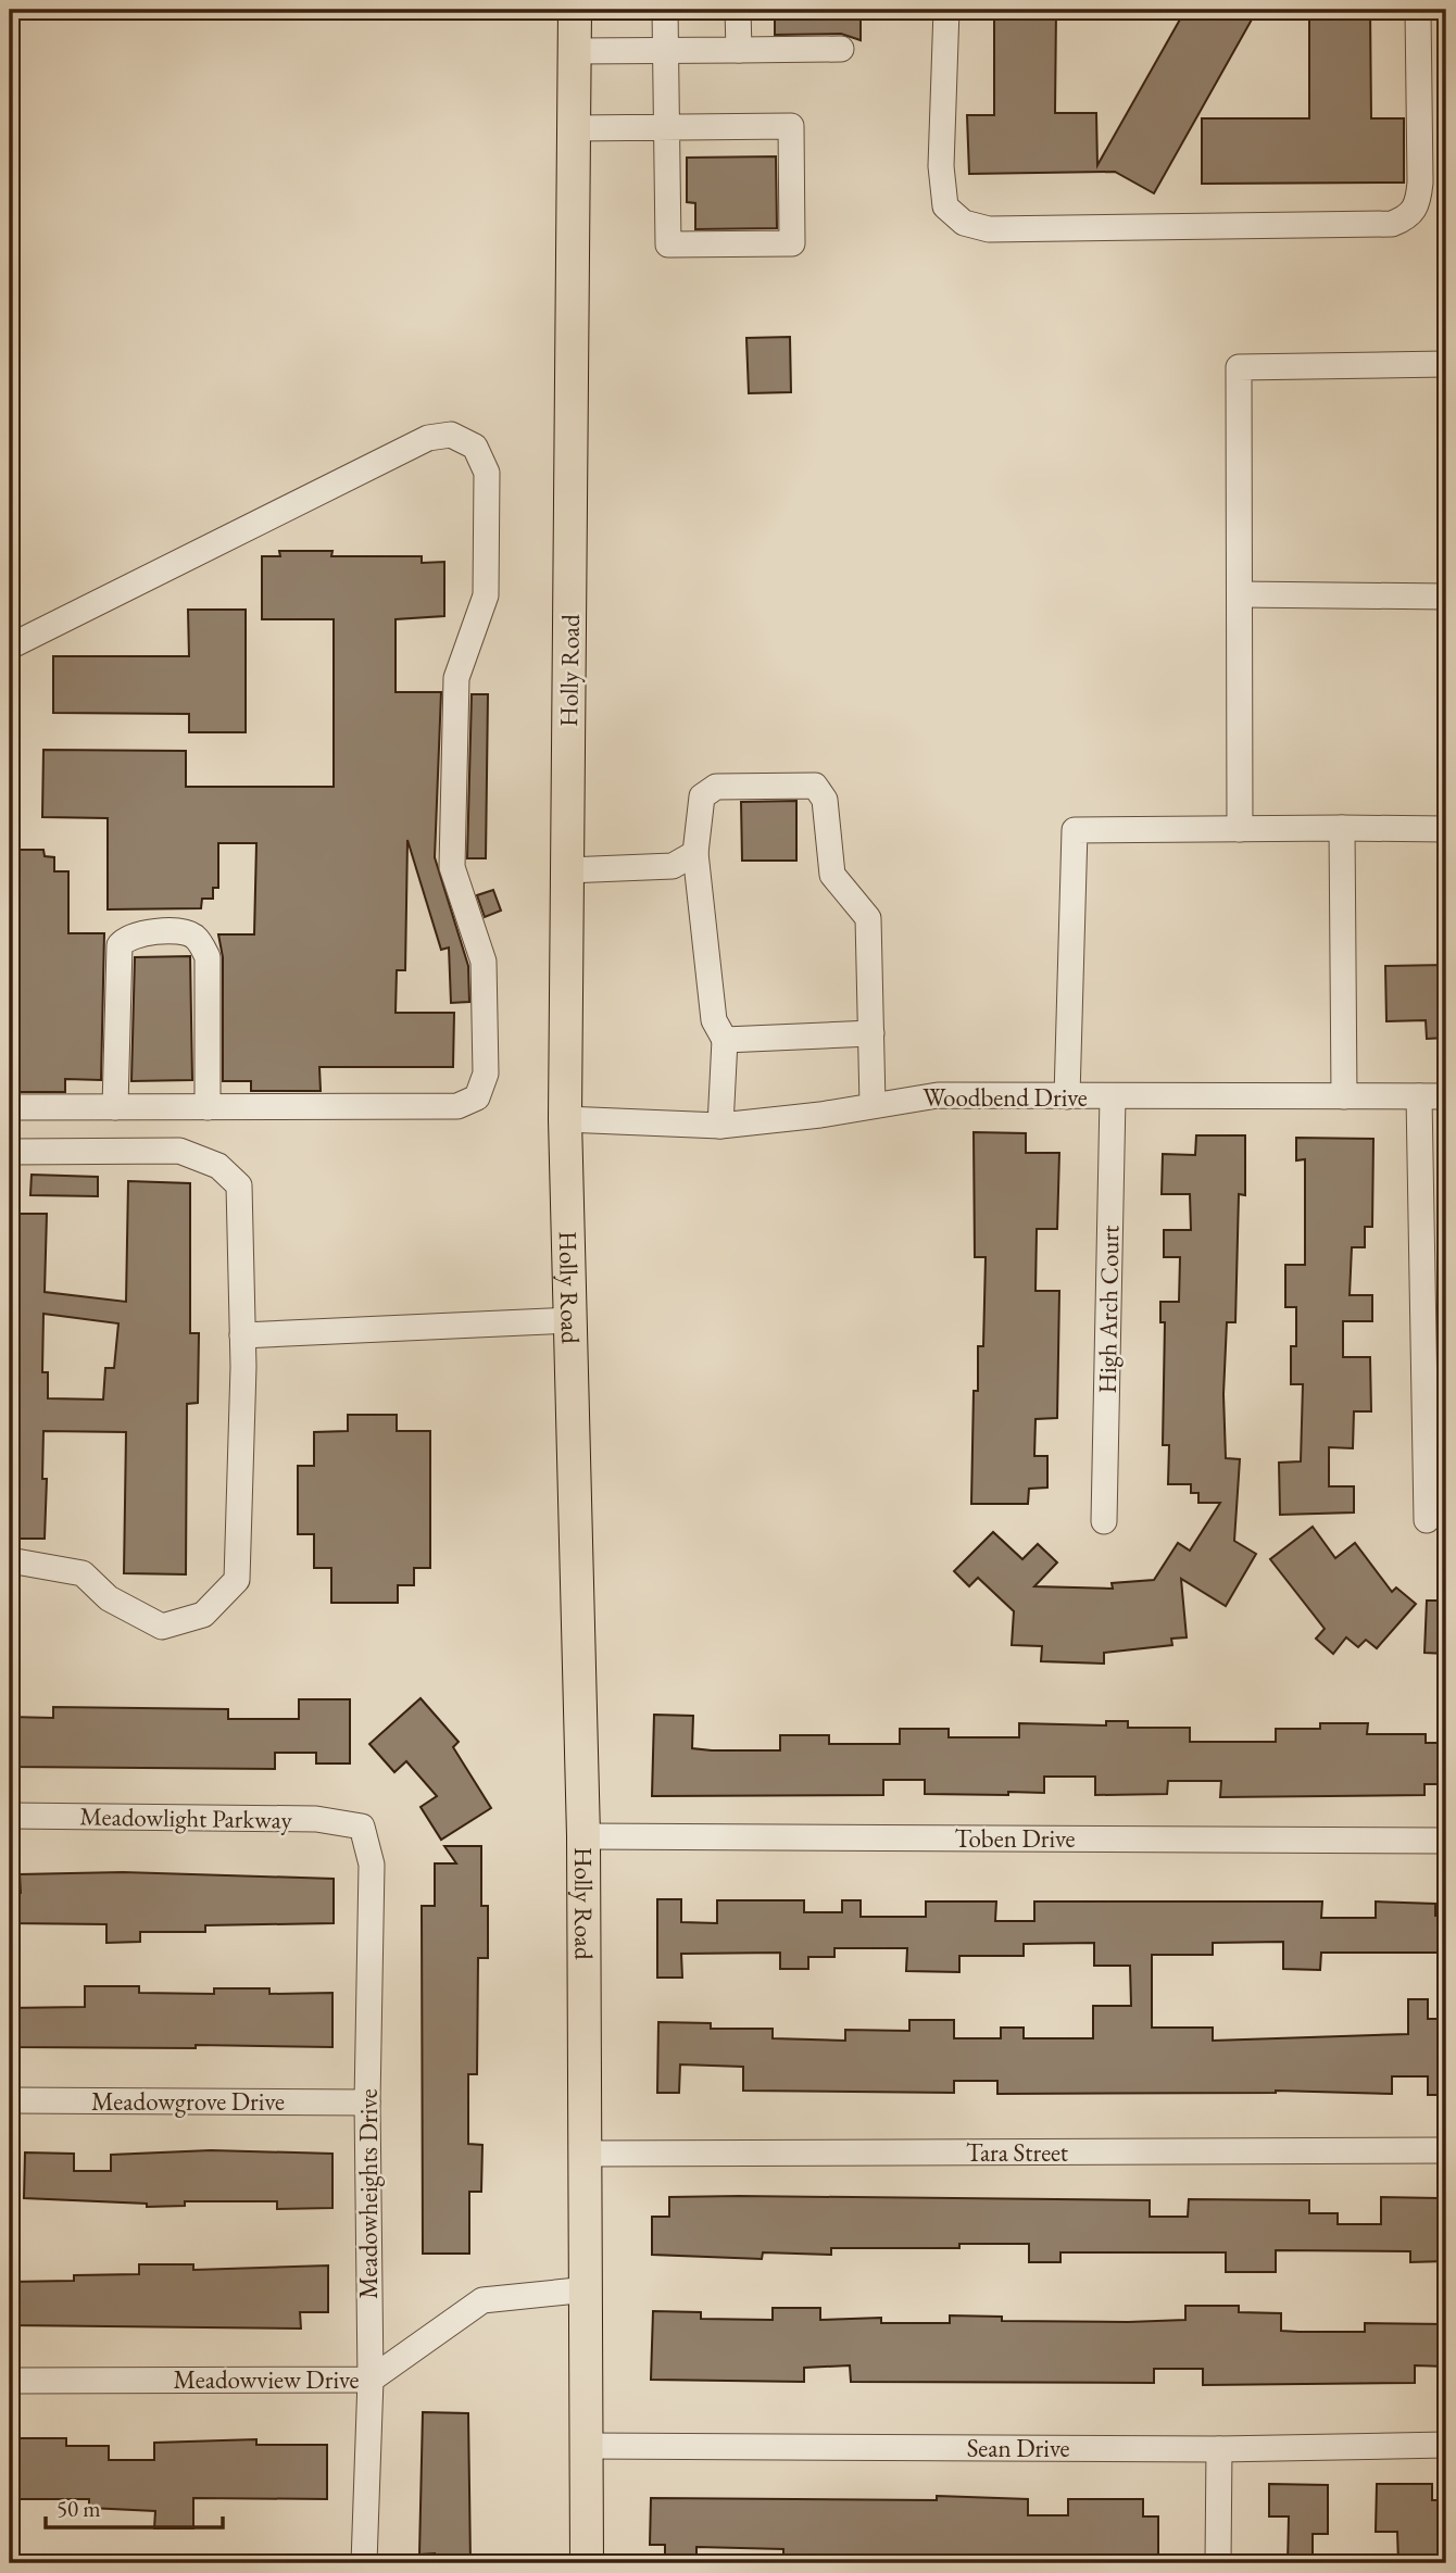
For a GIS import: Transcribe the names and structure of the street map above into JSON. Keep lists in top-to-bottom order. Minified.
{"streets":{"main road":["Holly Road"],"street":["Woodbend Drive","High Arch Court","Meadowlight Parkway","Toben Drive","Meadowgrove Drive","Tara Street","Meadowheights Drive","Meadowview Drive","Sean Drive"]},"crossings":[["Holly Road","Woodbend Drive"],["Holly Road","Toben Drive"],["Holly Road","Tara Street"],["Holly Road","Meadowview Drive"],["Holly Road","Sean Drive"],["Woodbend Drive","High Arch Court"],["Meadowlight Parkway","Meadowheights Drive"],["Meadowgrove Drive","Meadowheights Drive"],["Meadowheights Drive","Meadowview Drive"]],"scale_bar":"50 m"}
